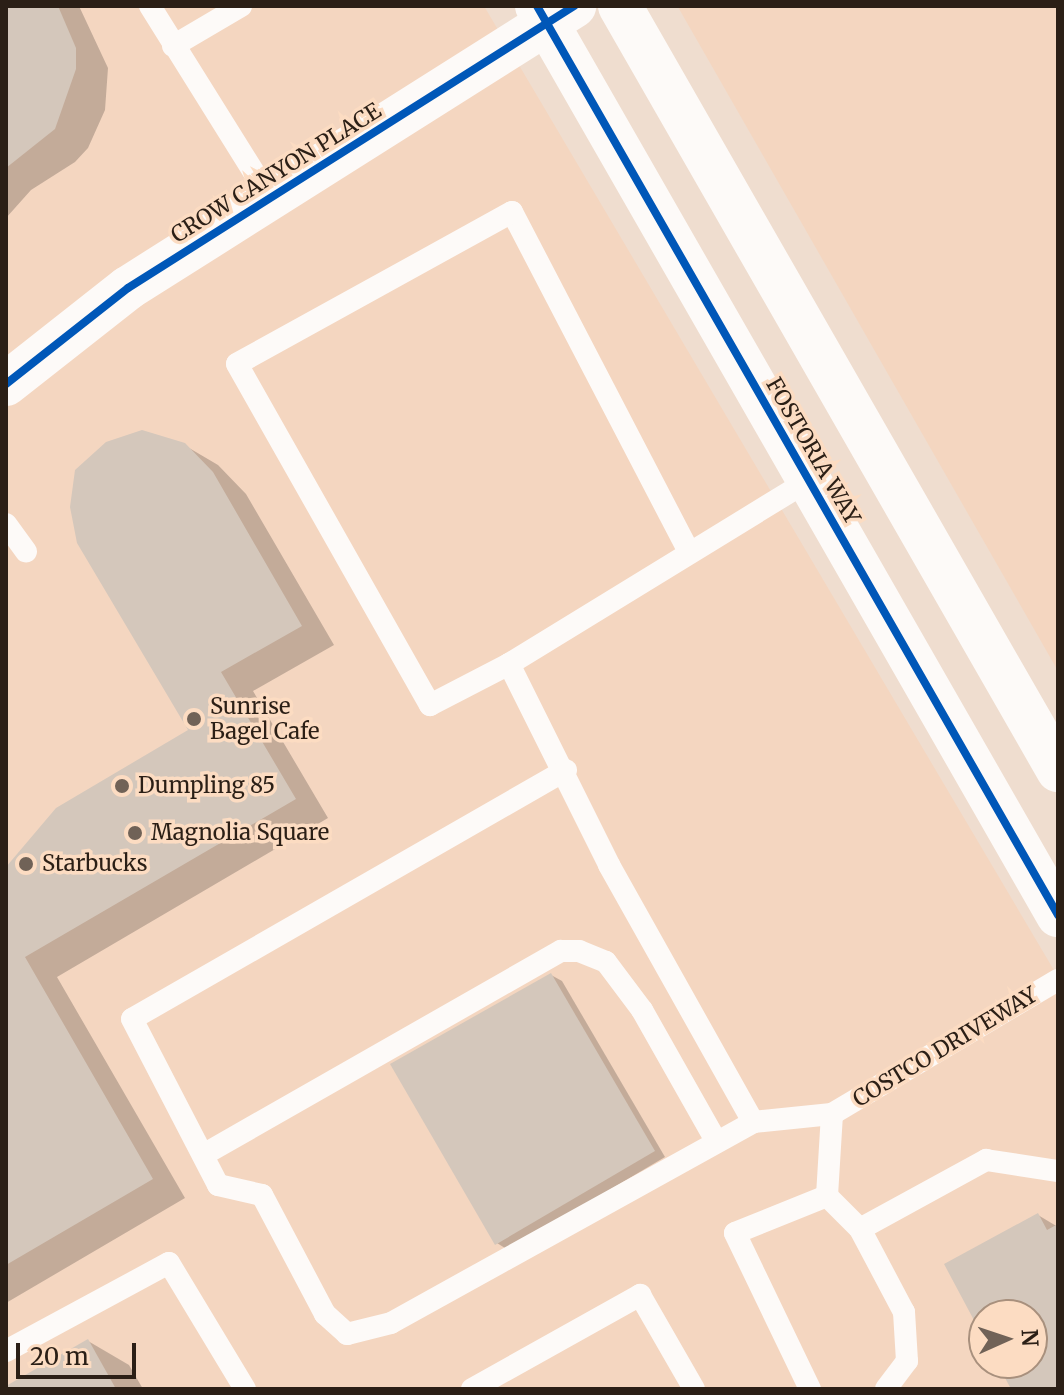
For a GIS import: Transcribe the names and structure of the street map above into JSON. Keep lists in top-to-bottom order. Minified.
{"streets":{"street":["CROW CANYON PLACE","FOSTORIA WAY"],"lane":["COSTCO DRIVEWAY"]},"crossings":[["CROW CANYON PLACE","FOSTORIA WAY"]],"places":["Sunrise Bagel Cafe","Dumpling 85","Magnolia Square","Starbucks"],"scale_bar":"20 m","north":"right"}
